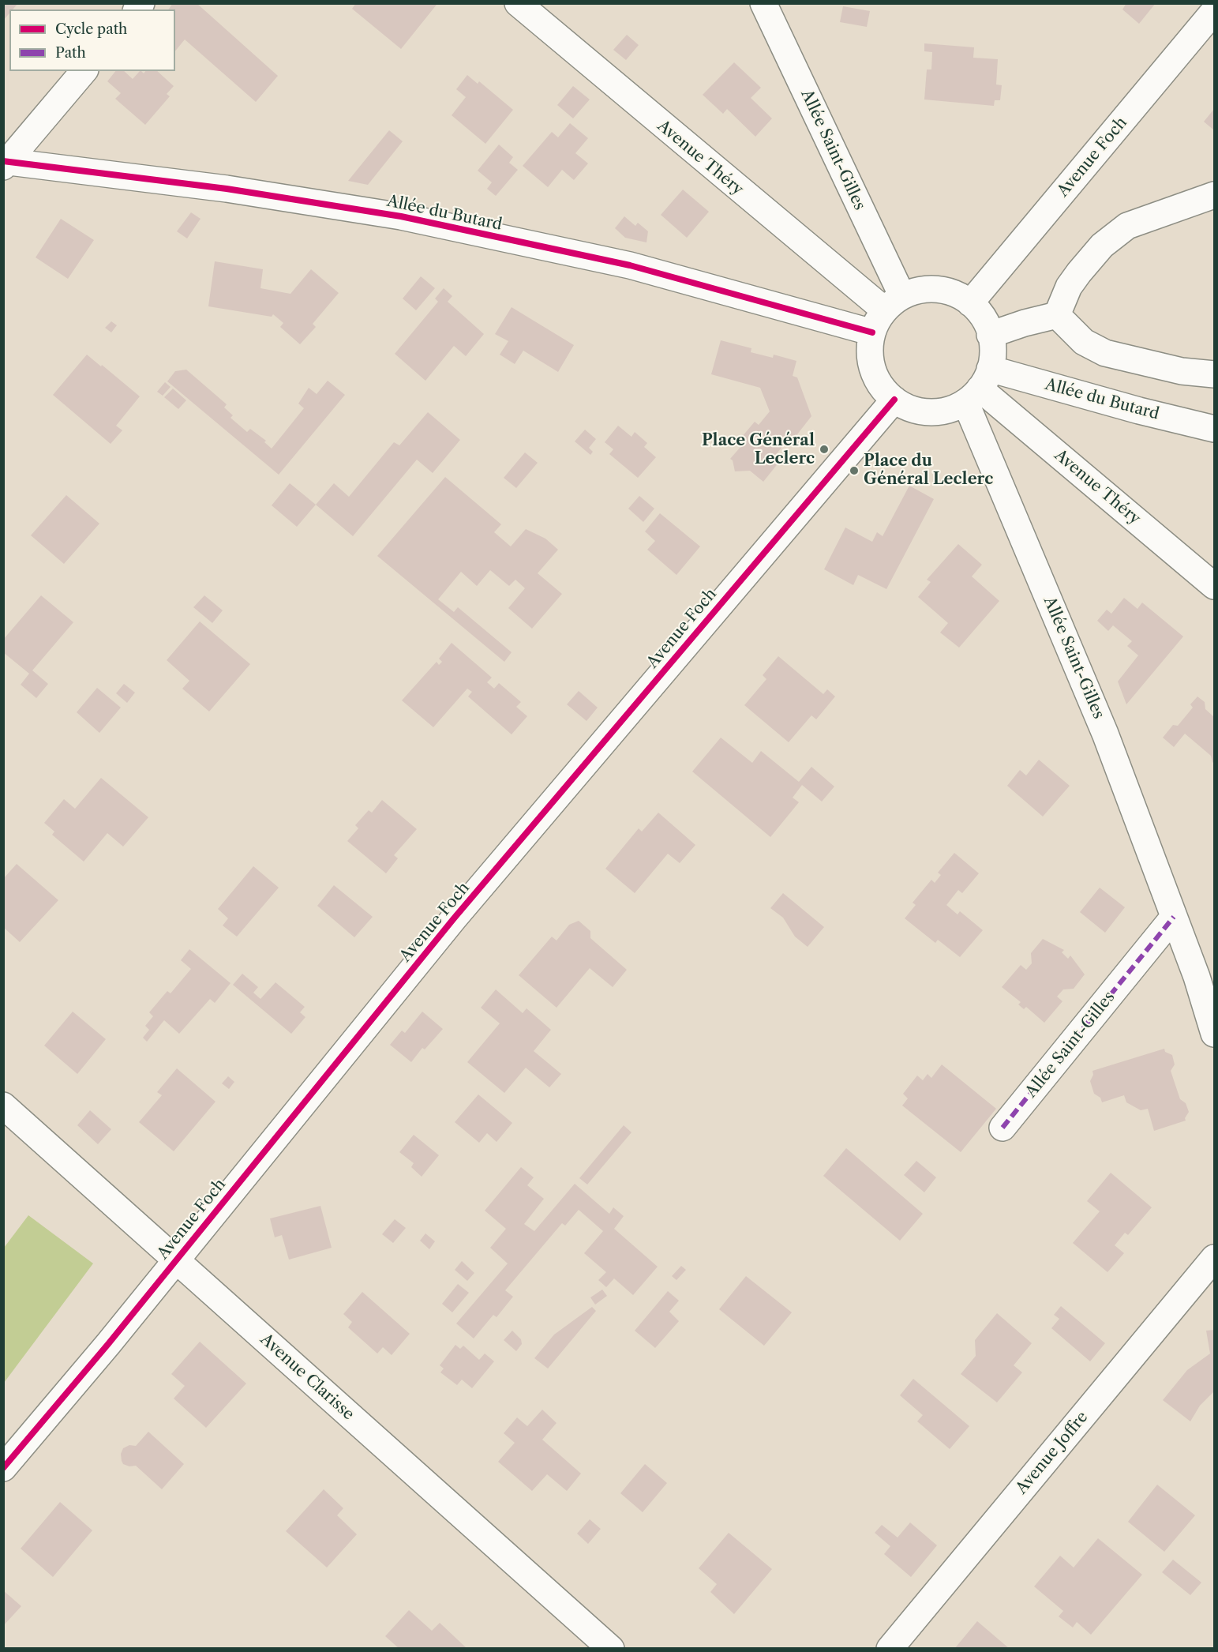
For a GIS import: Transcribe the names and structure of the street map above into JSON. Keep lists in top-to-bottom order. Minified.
{"streets":{"street":["Allée Saint-Gilles","Avenue Foch","Avenue Théry","Allée du Butard","Avenue Clarisse","Avenue Joffre"]},"crossings":[["Allée Saint-Gilles","Avenue Foch"],["Allée Saint-Gilles","Avenue Théry"],["Allée Saint-Gilles","Allée du Butard"],["Avenue Foch","Avenue Théry"],["Avenue Foch","Allée du Butard"],["Avenue Foch","Avenue Clarisse"],["Avenue Théry","Allée du Butard"]],"places":["Place Général Leclerc","Place du Général Leclerc"],"legend":["Cycle path","Path"]}
